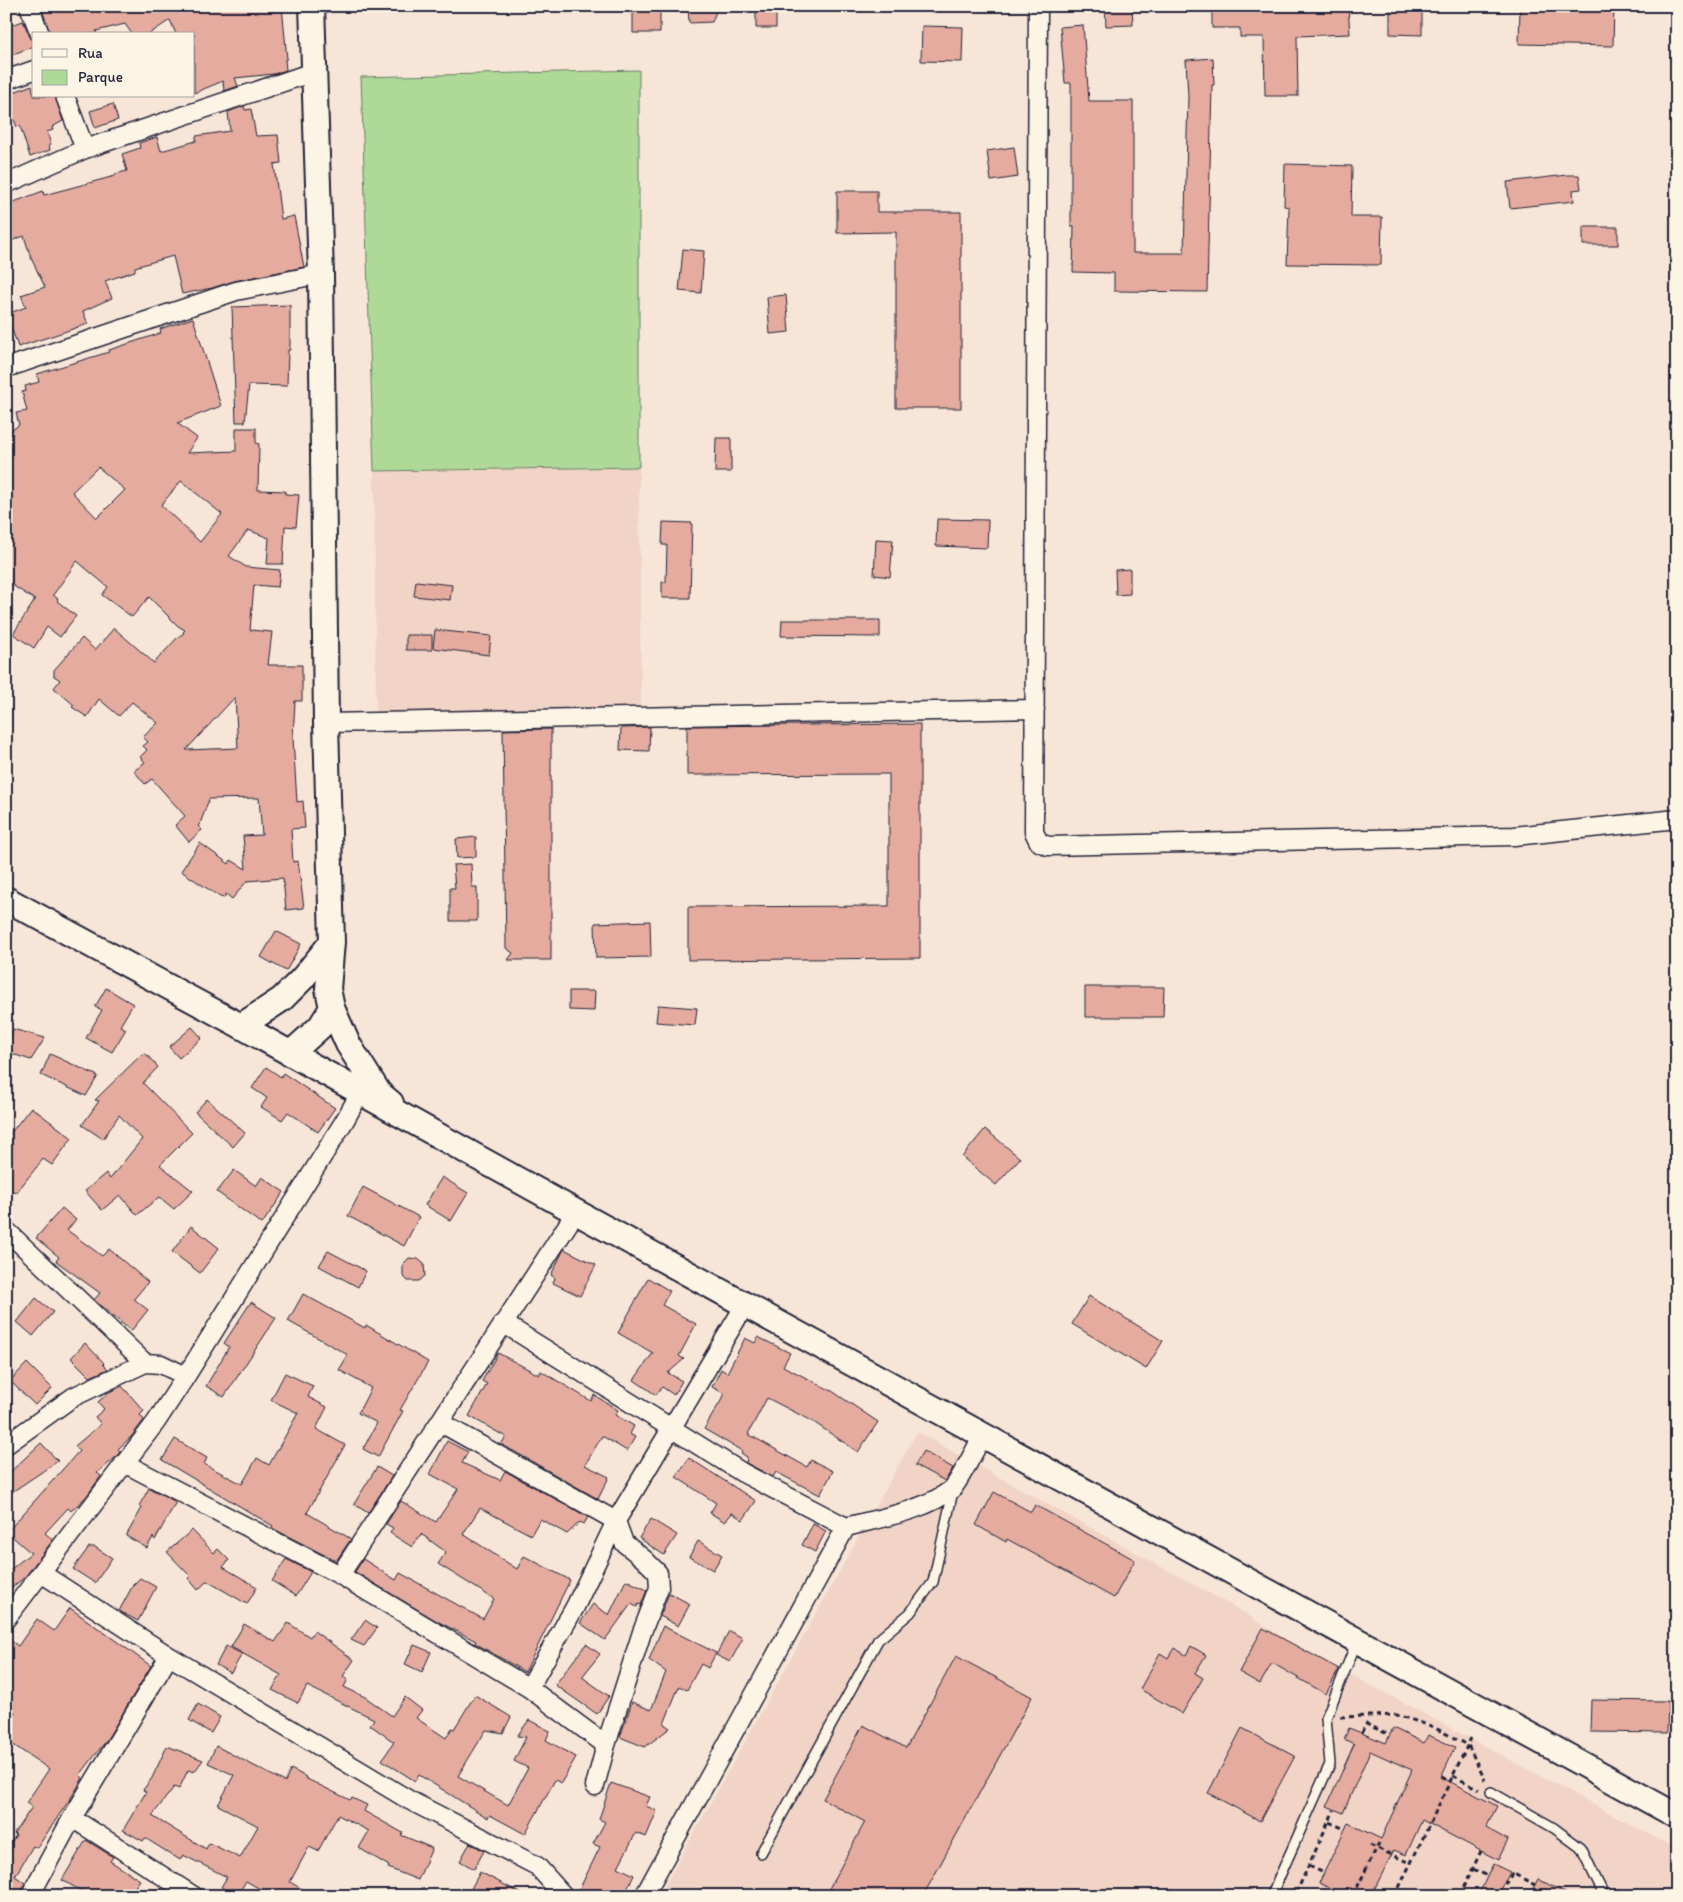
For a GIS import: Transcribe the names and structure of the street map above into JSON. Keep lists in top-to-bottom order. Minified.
{"legend":["Rua","Parque"]}
